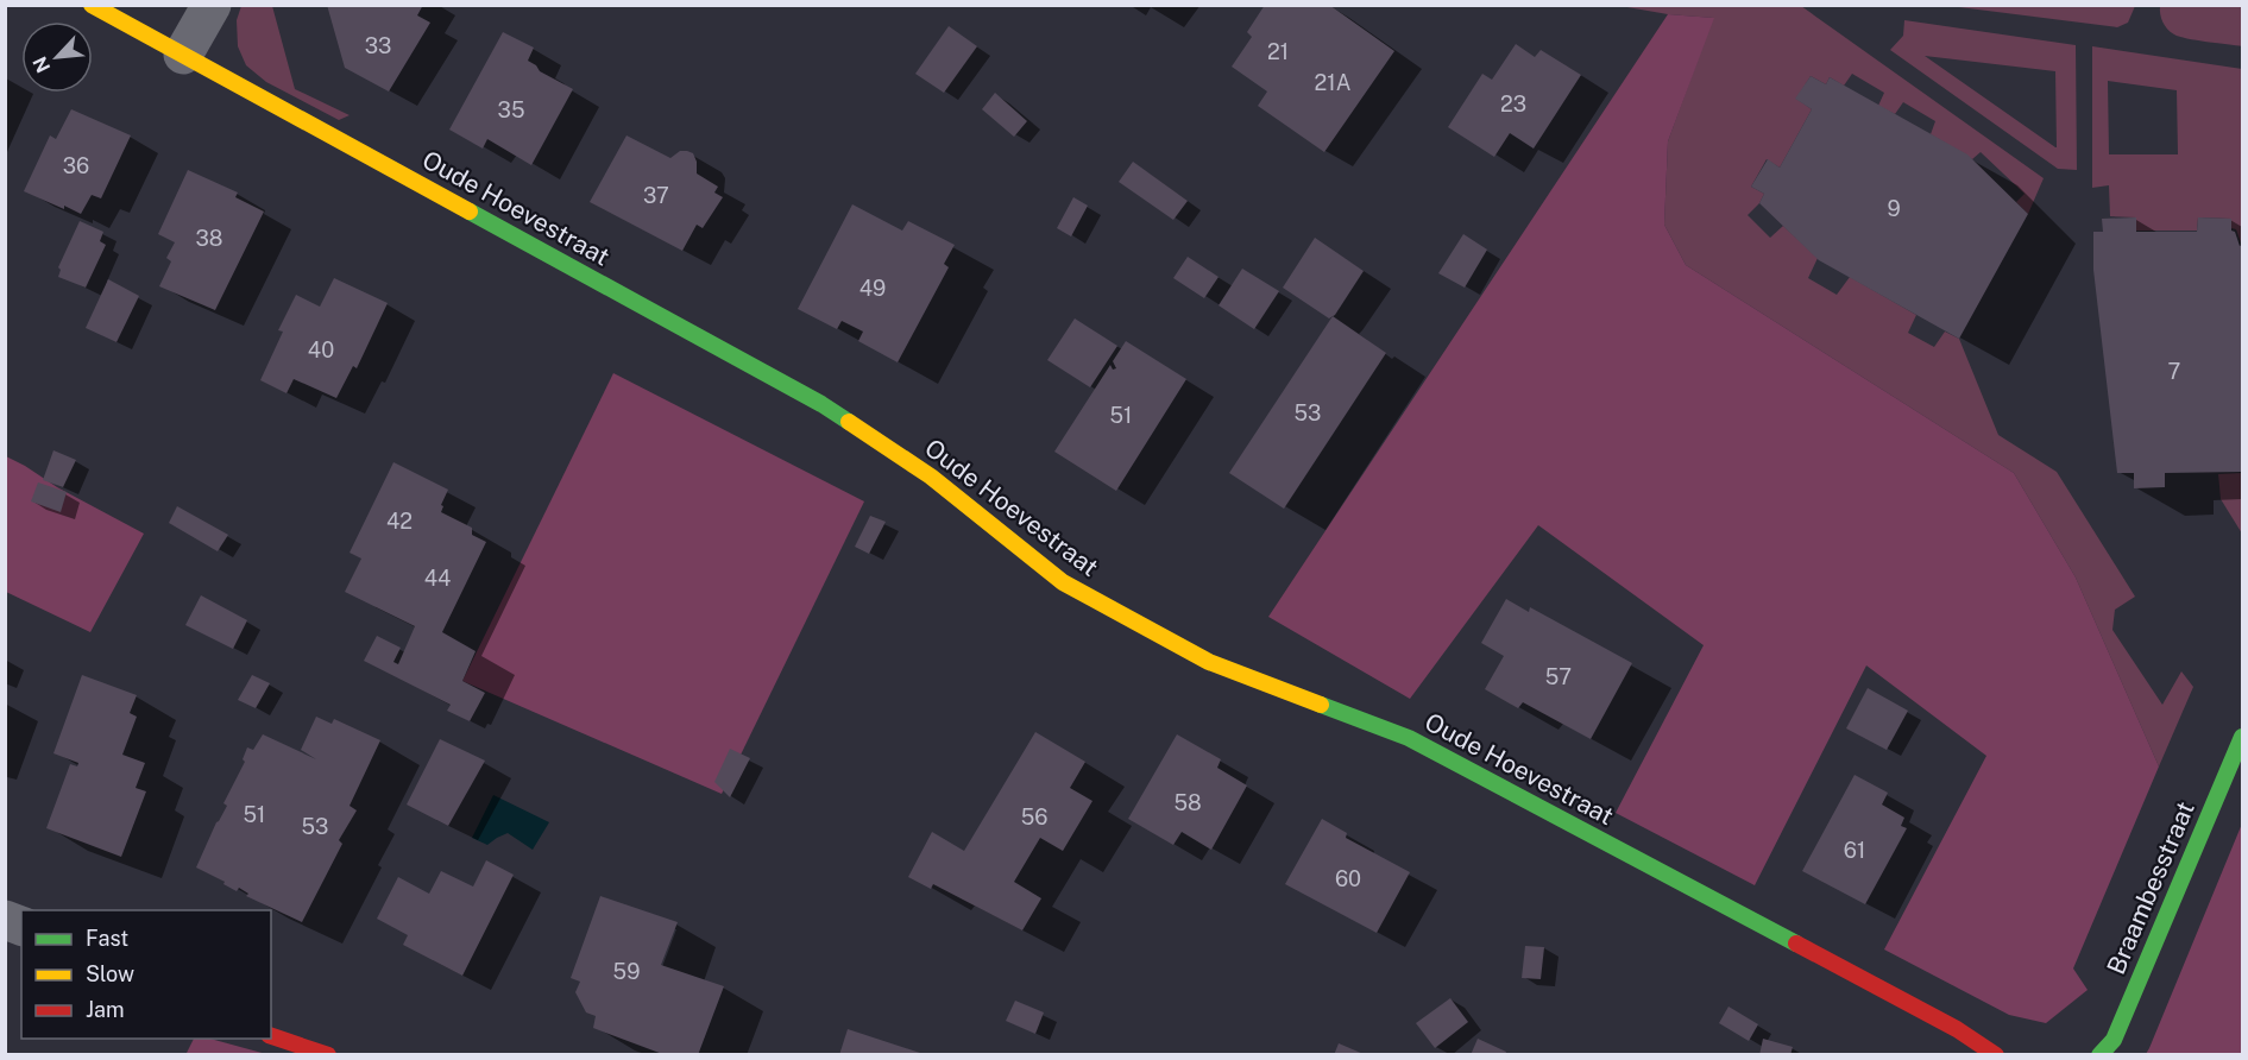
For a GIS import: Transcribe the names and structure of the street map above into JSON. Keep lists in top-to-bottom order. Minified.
{"streets":{"street":["Oude Hoevestraat","Braambesstraat"]},"house_numbers":["33","21","21A","23","35","36","37","9","38","49","40","7","53","51","42","44","57","58","51","56","53","61","60","59"],"legend":["Fast","Slow","Jam"],"north":"bottom left"}
